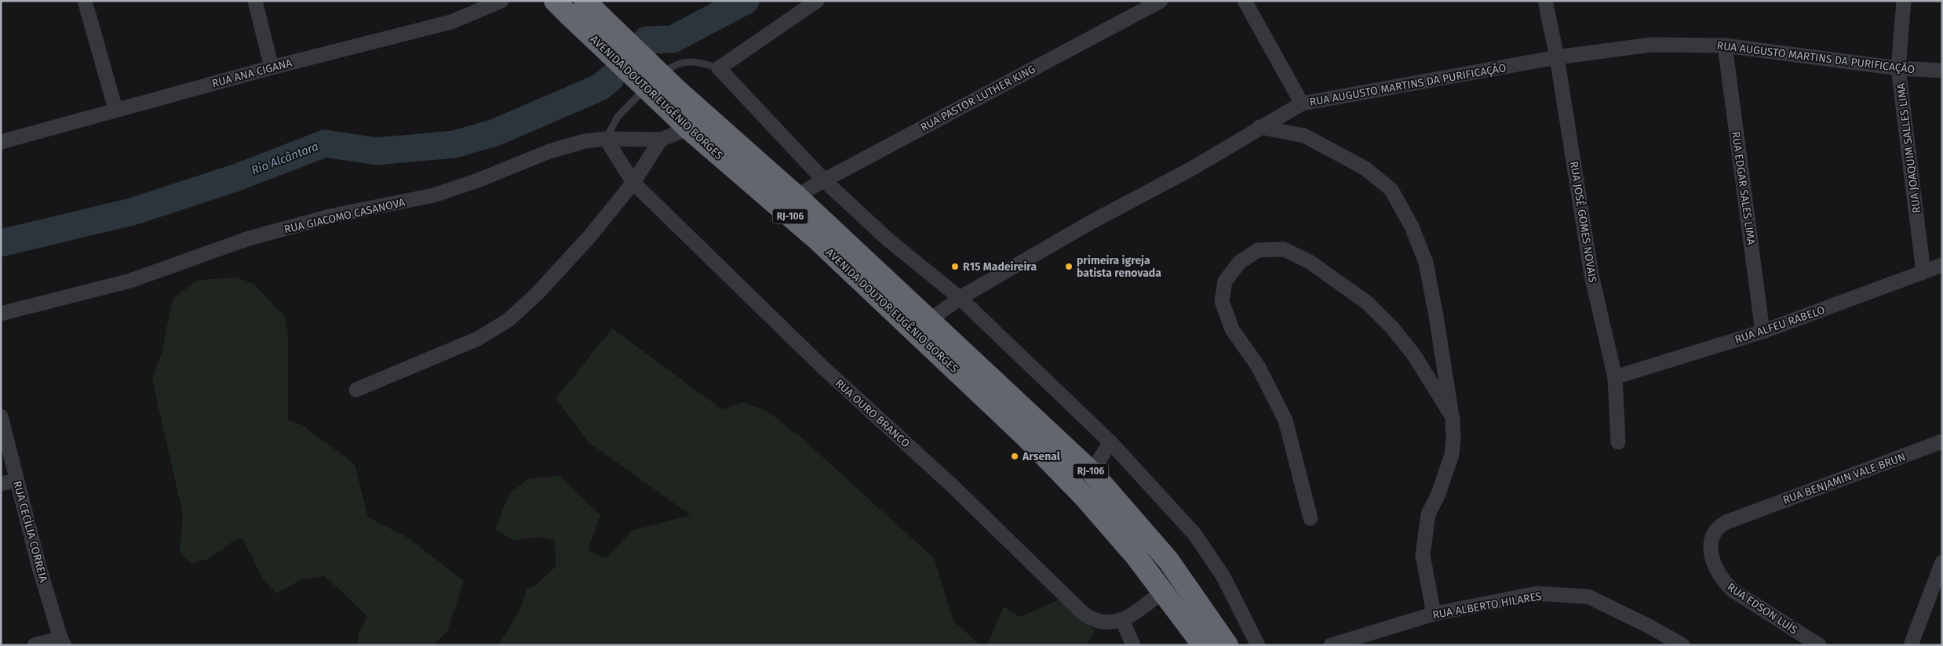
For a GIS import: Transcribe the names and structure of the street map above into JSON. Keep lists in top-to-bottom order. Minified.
{"streets":{"highway":["AVENIDA DOUTOR EUGÊNIO BORGES","RJ-106"],"street":["RUA AUGUSTO MARTINS DA PURIFICAÇÃO","RUA ANA CIGANA","RUA PASTOR LUTHER KING","RUA JOAQUIM SALLES LIMA","RUA EDGAR SALES LIMA","RUA GIACOMO CASANOVA","RUA JOSÉ GOMES NOVAIS","RUA ALFEU RABELO","RUA OURO BRANCO","RUA BENJAMIN VALE BRUN","RUA CECÍLIA CORREIA","RUA ALBERTO HILARES","RUA EDSON LUÍS"]},"crossings":[["RUA AUGUSTO MARTINS DA PURIFICAÇÃO","AVENIDA DOUTOR EUGÊNIO BORGES"],["RUA AUGUSTO MARTINS DA PURIFICAÇÃO","RUA JOAQUIM SALLES LIMA"],["RUA AUGUSTO MARTINS DA PURIFICAÇÃO","RUA EDGAR SALES LIMA"],["RUA AUGUSTO MARTINS DA PURIFICAÇÃO","RUA JOSÉ GOMES NOVAIS"],["AVENIDA DOUTOR EUGÊNIO BORGES","RUA PASTOR LUTHER KING"],["AVENIDA DOUTOR EUGÊNIO BORGES","RUA GIACOMO CASANOVA"],["AVENIDA DOUTOR EUGÊNIO BORGES","RUA OURO BRANCO"],["RUA JOAQUIM SALLES LIMA","RUA ALFEU RABELO"],["RUA EDGAR SALES LIMA","RUA ALFEU RABELO"],["RUA GIACOMO CASANOVA","RUA OURO BRANCO"],["RUA JOSÉ GOMES NOVAIS","RUA ALFEU RABELO"],["RUA BENJAMIN VALE BRUN","RUA EDSON LUÍS"]],"water":["Rio Alcântara"],"places":["R15 Madeireira","primeira igreja batista renovada","Arsenal"]}
